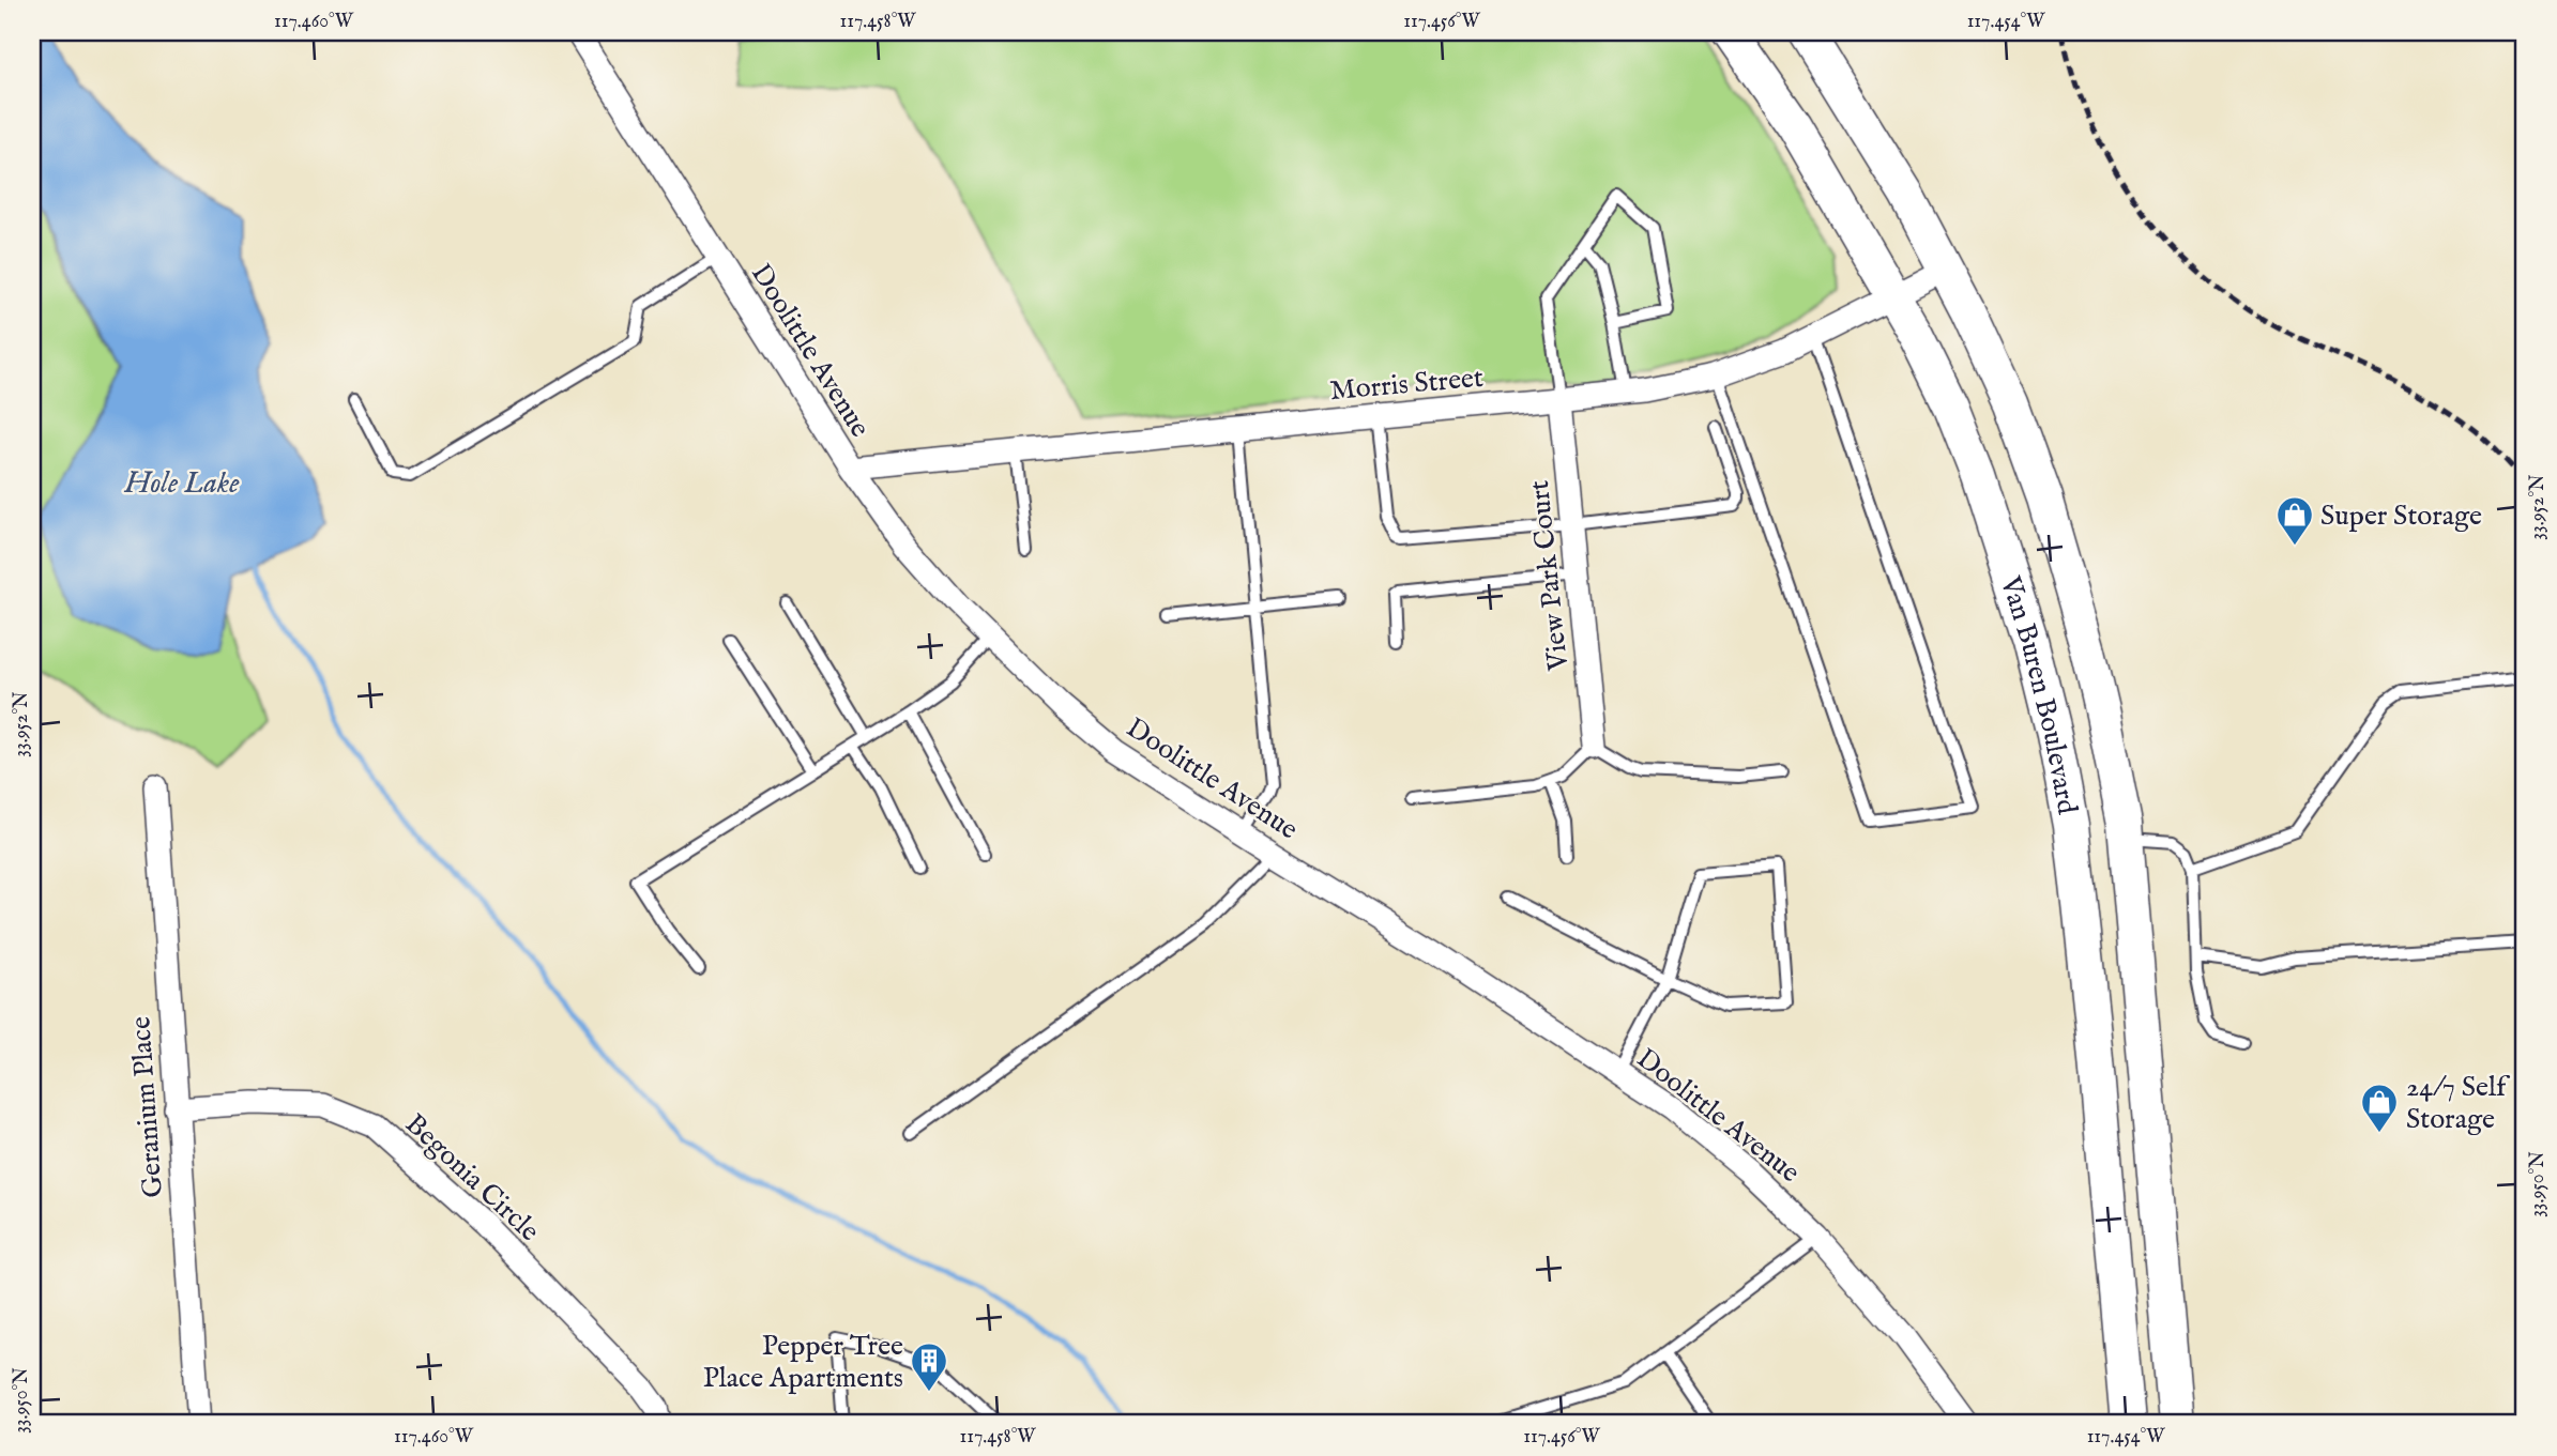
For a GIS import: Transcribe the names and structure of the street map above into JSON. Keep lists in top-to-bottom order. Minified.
{"streets":{"main road":["Van Buren Boulevard"],"street":["Doolittle Avenue","Morris Street","View Park Court","Geranium Place","Begonia Circle"]},"crossings":[["Doolittle Avenue","Morris Street"],["Morris Street","View Park Court"],["Morris Street","Van Buren Boulevard"],["Geranium Place","Begonia Circle"]],"water":["Hole Lake"],"places":{"shop":["Super Storage","24/7 Self Storage"],"building":["Pepper Tree Place Apartments"]},"coordinates":["117.460°W","117.458°W","117.456°W","117.454°W","33.952°N","33.950°N"]}
